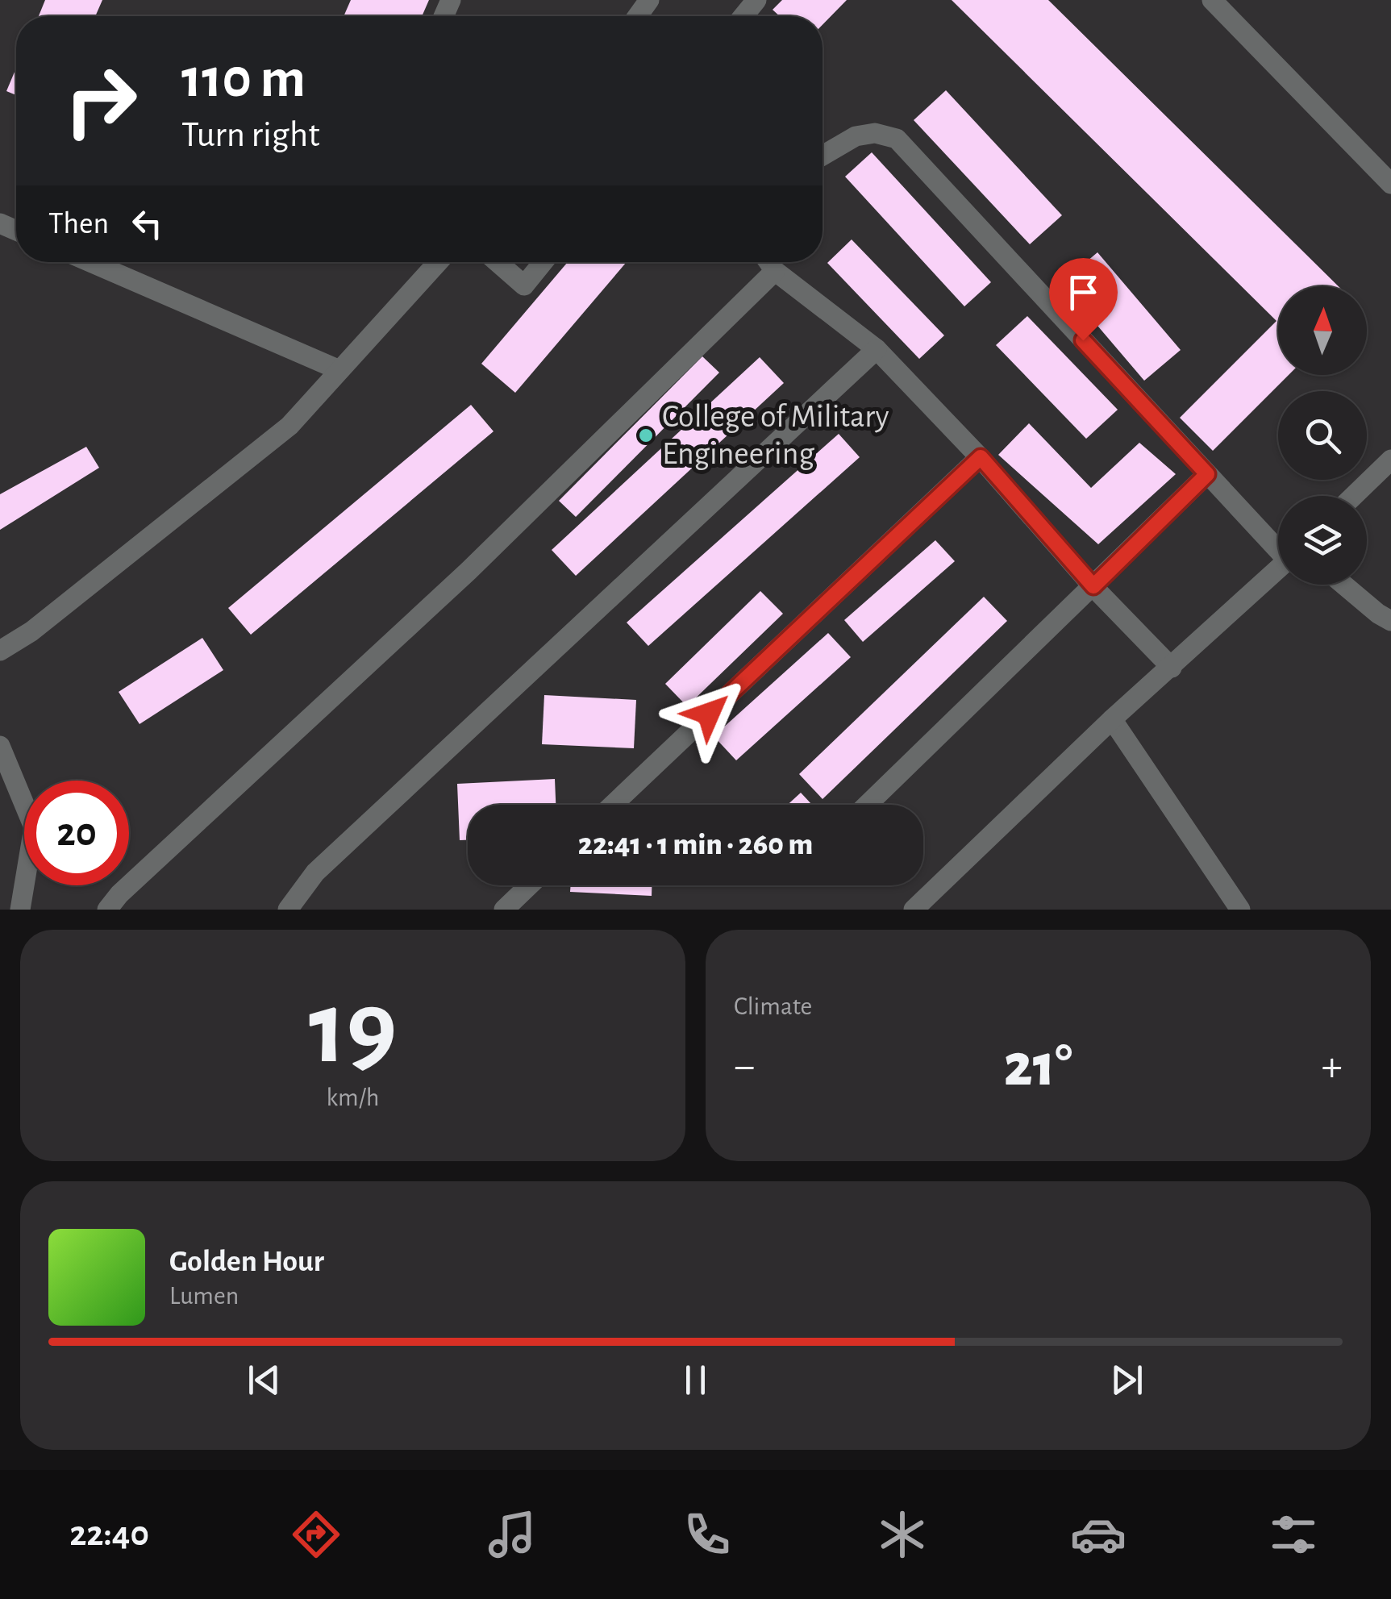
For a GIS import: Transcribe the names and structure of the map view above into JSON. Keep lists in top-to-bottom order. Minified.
{"places":["College of Military Engineering"],"north":"top","page":{"turn":["110 m","Turn right"],"then":"Then","limit":"20","trip":"22:41 · 1 min · 260 m","tile":[["19","km/h"],"Climate"],"heat":["−","21°","+"],"song":["Golden Hour","Lumen"],"tabs":"22:40"}}
